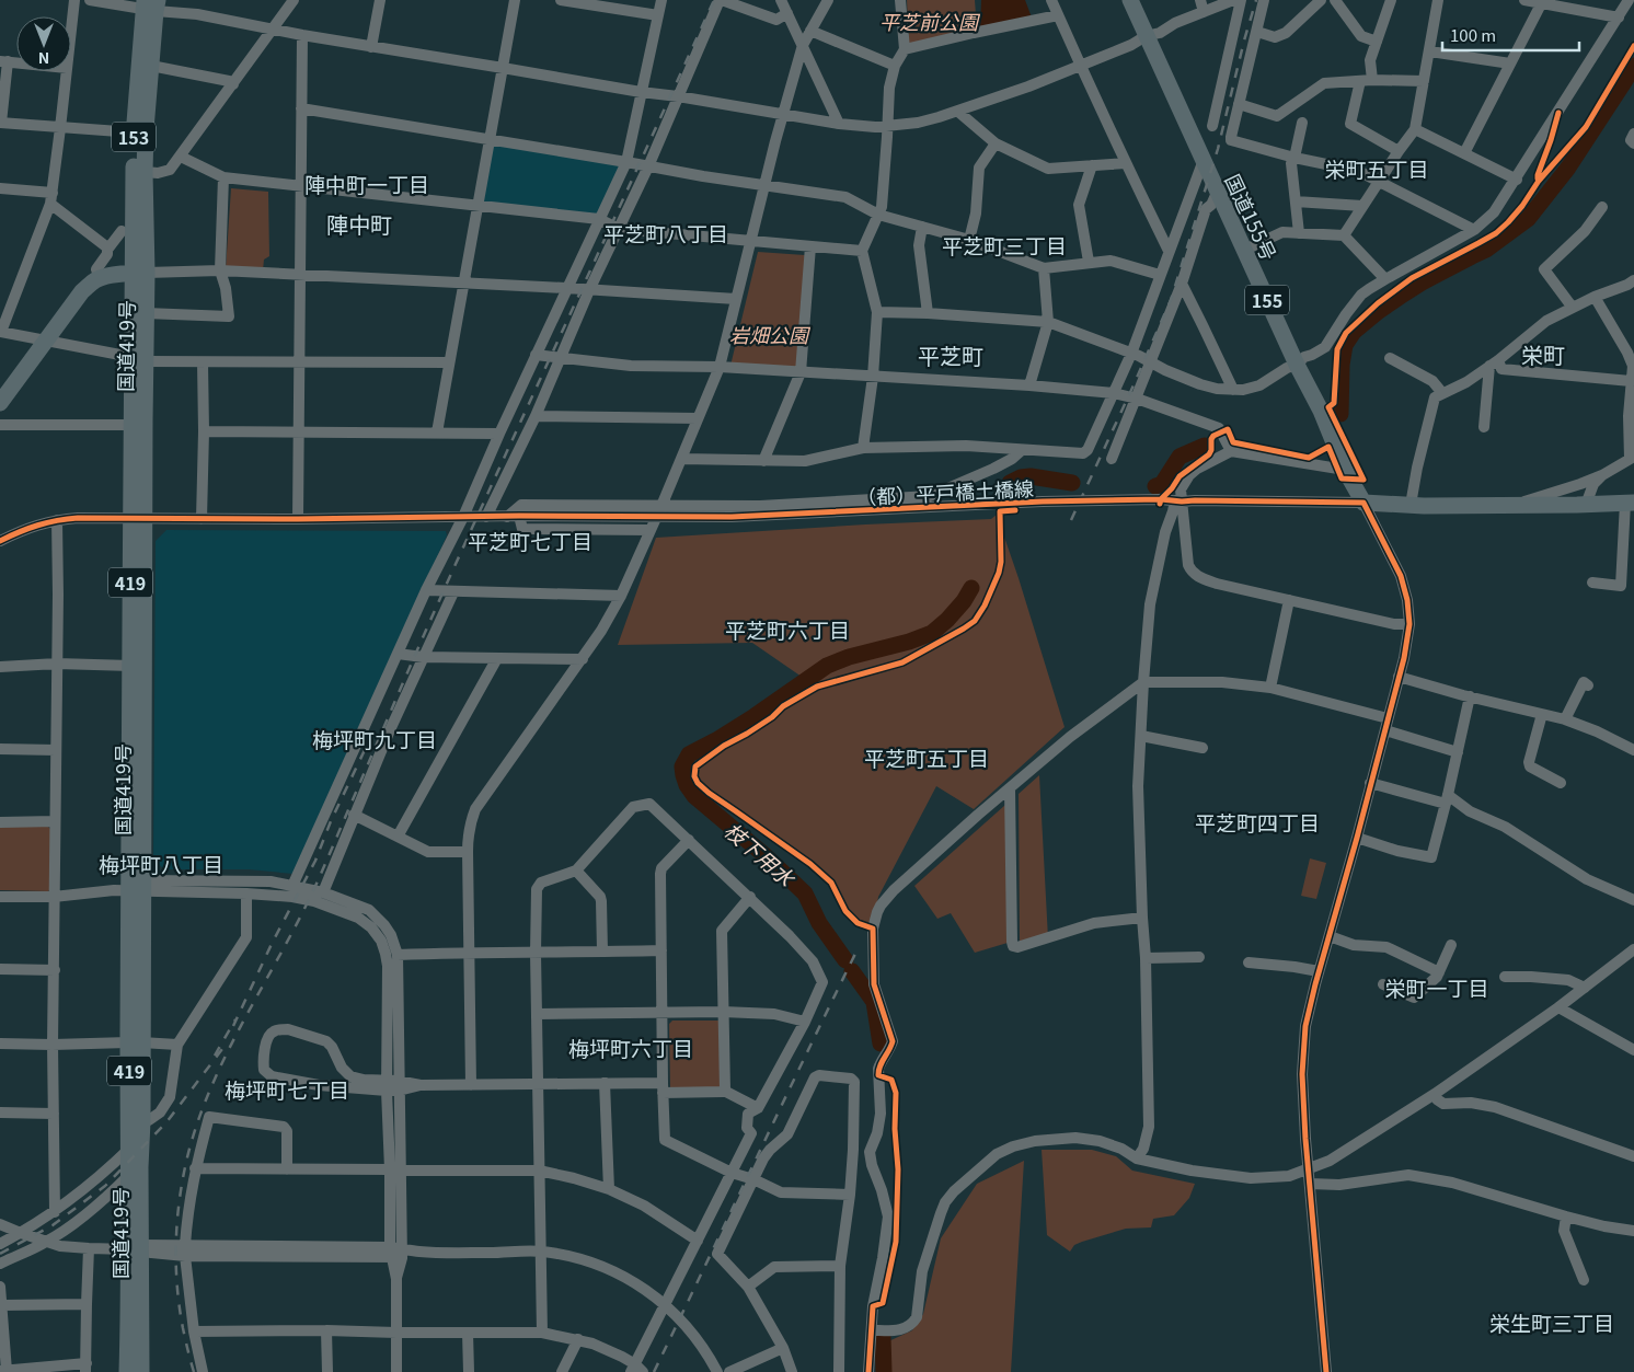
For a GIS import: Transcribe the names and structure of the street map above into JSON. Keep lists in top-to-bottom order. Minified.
{"streets":{"highway":["153","国道155号","155","国道419号","419"],"street":["（都）平戸橋土橋線"]},"crossings":[["153","国道419号"],["国道155号","（都）平戸橋土橋線"],["国道419号","（都）平戸橋土橋線"]],"districts":["栄町五丁目","陣中町一丁目","陣中町","平芝町八丁目","平芝町三丁目","栄町","平芝町","平芝町七丁目","平芝町六丁目","梅坪町九丁目","平芝町五丁目","平芝町四丁目","梅坪町八丁目","栄町一丁目","梅坪町六丁目","梅坪町七丁目","栄生町三丁目"],"water":["枝下用水"],"parks":["平芝前公園","岩畑公園"],"scale_bar":"100 m","north":"bottom"}
